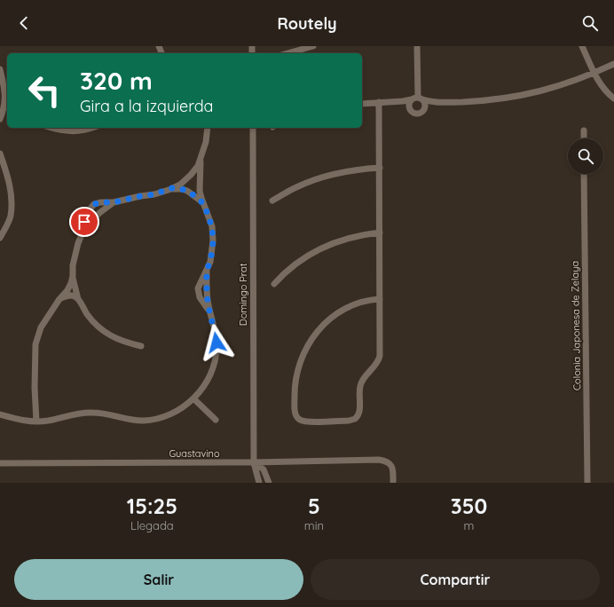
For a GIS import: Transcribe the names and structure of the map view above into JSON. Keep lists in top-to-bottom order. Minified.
{"streets":{"street":["Domingo Prat","Colonia Japonesa de Zelaya","Guastavino"]},"crossings":[["Domingo Prat","Guastavino"]],"page":{"header":"Routely","turn":["320 m","Gira a la izquierda"],"eta":["15:25","Llegada","5","min","350","m"],"buttons":["Salir","Compartir"]}}
